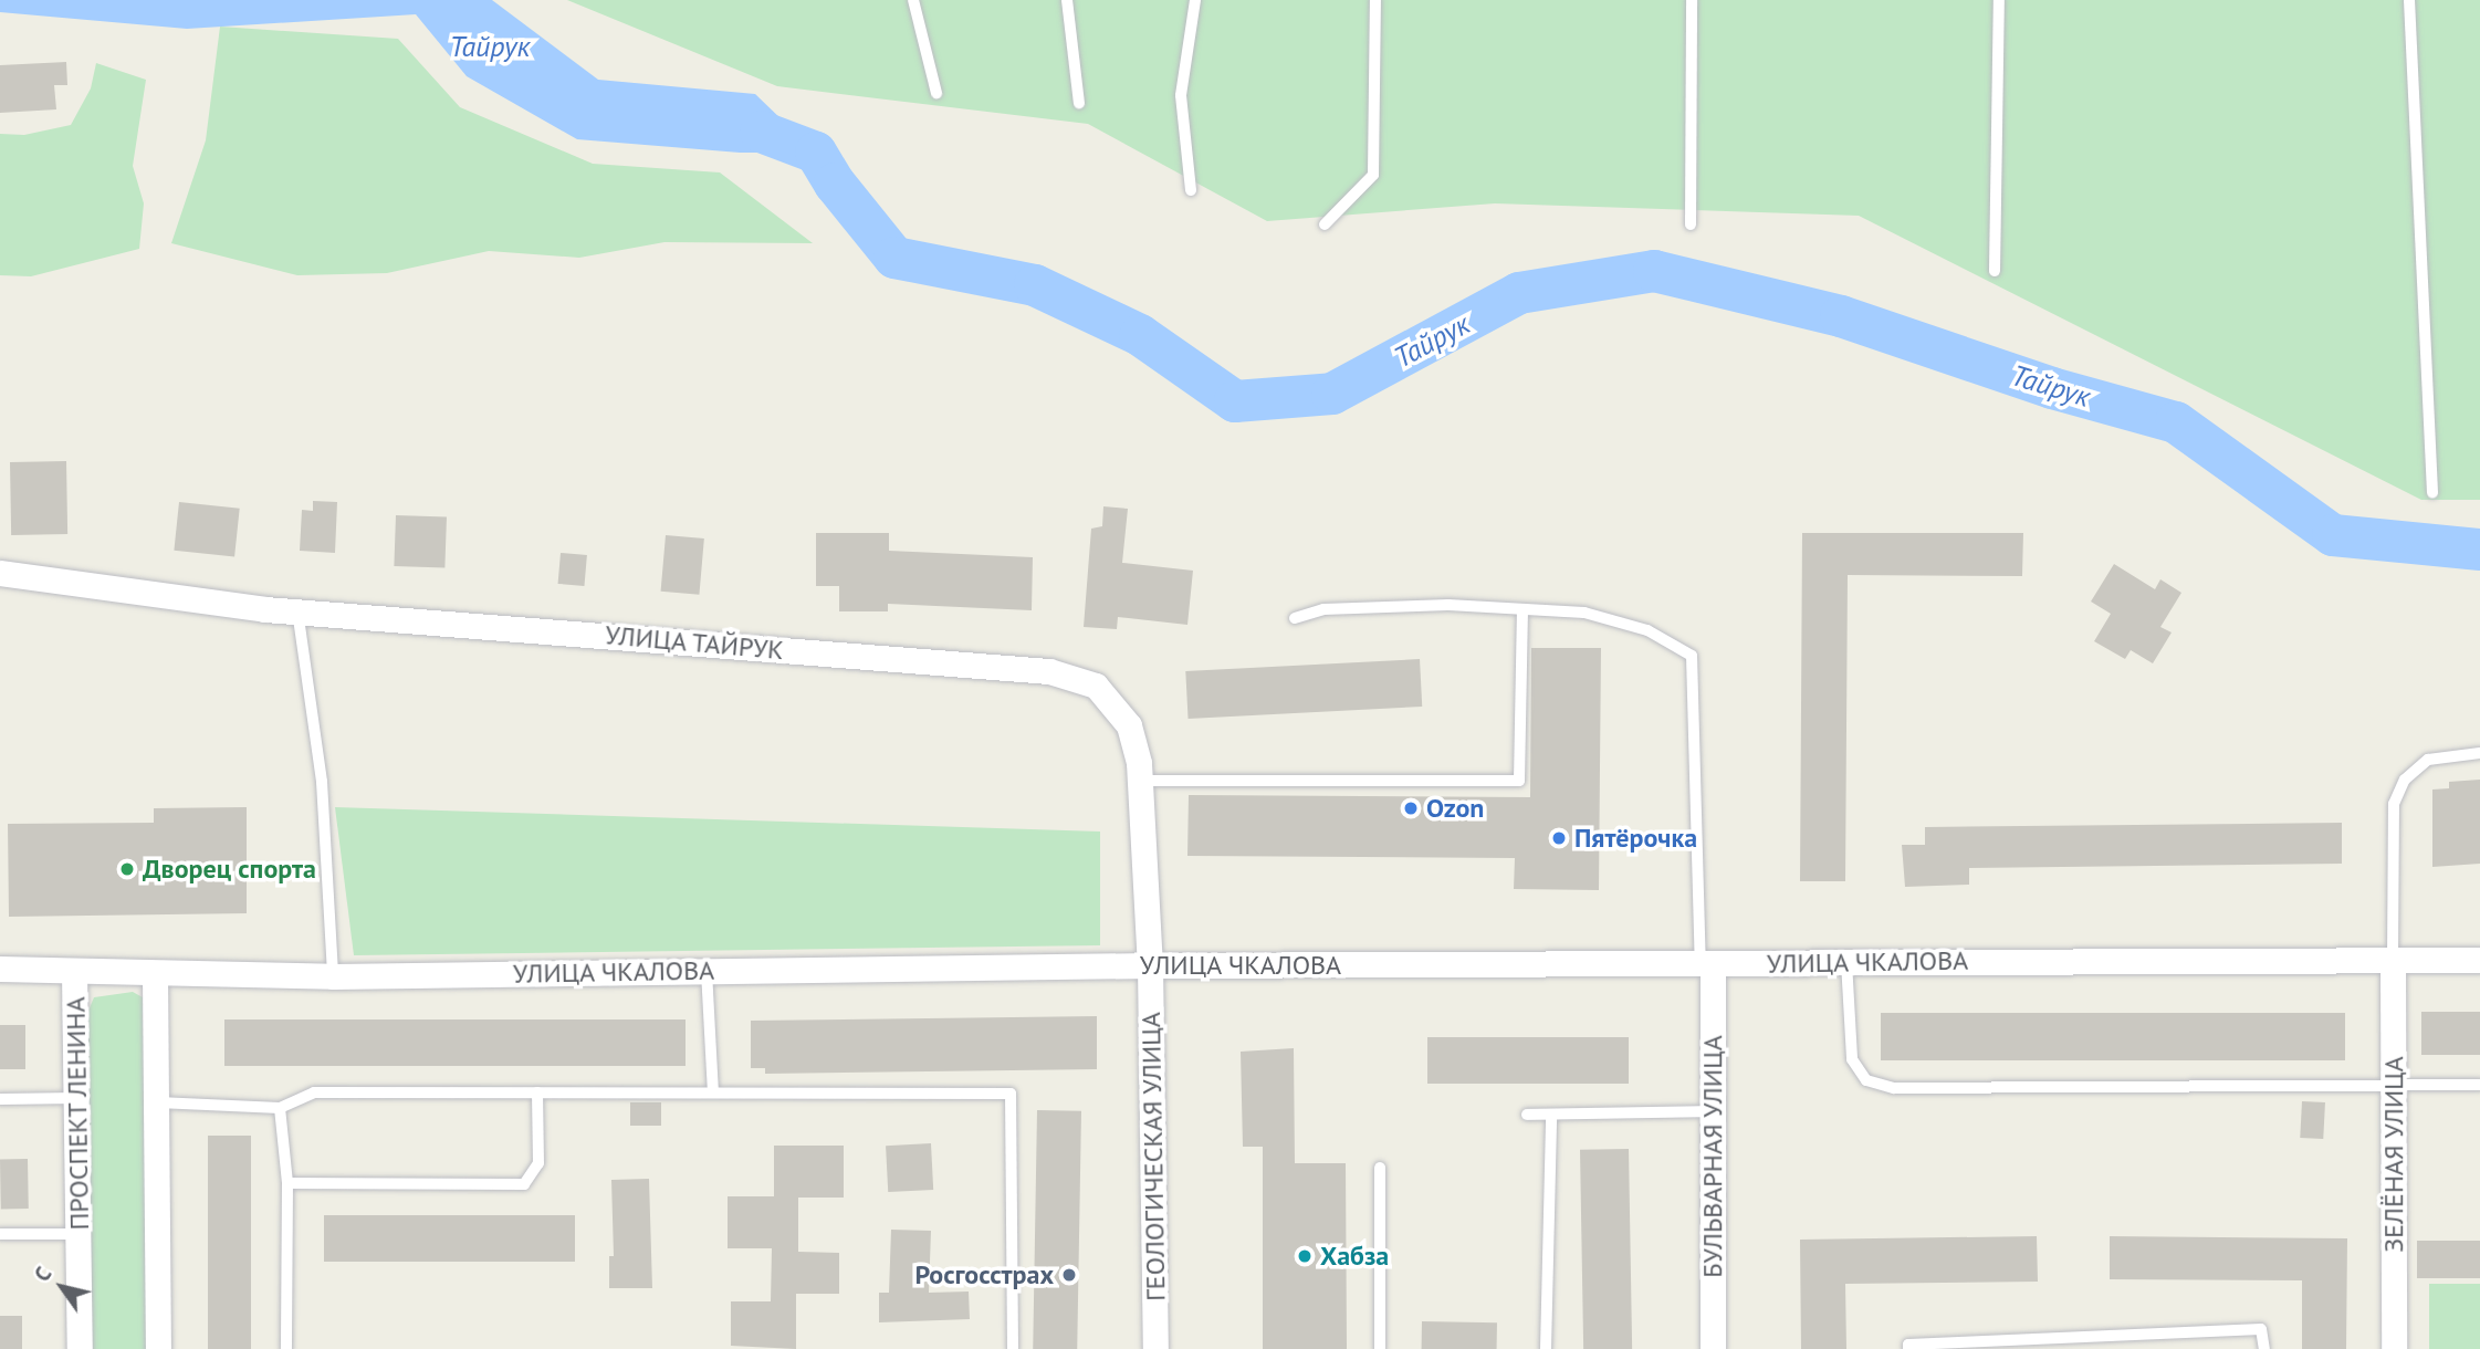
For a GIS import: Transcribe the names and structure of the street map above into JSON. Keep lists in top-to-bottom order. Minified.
{"streets":{"street":["УЛИЦА ТАЙРУК","УЛИЦА ЧКАЛОВА","ПРОСПЕКТ ЛЕНИНА","ЗЕЛЁНАЯ УЛИЦА","ГЕОЛОГИЧЕСКАЯ УЛИЦА","БУЛЬВАРНАЯ УЛИЦА"]},"crossings":[["УЛИЦА ТАЙРУК","УЛИЦА ЧКАЛОВА"],["УЛИЦА ТАЙРУК","ГЕОЛОГИЧЕСКАЯ УЛИЦА"],["УЛИЦА ЧКАЛОВА","ПРОСПЕКТ ЛЕНИНА"],["УЛИЦА ЧКАЛОВА","ЗЕЛЁНАЯ УЛИЦА"],["УЛИЦА ЧКАЛОВА","ГЕОЛОГИЧЕСКАЯ УЛИЦА"],["УЛИЦА ЧКАЛОВА","БУЛЬВАРНАЯ УЛИЦА"]],"water":["Тайрук"],"places":["Ozon","Пятёрочка","Дворец спорта","Хабза","Росгосстрах"],"north":"top left"}
